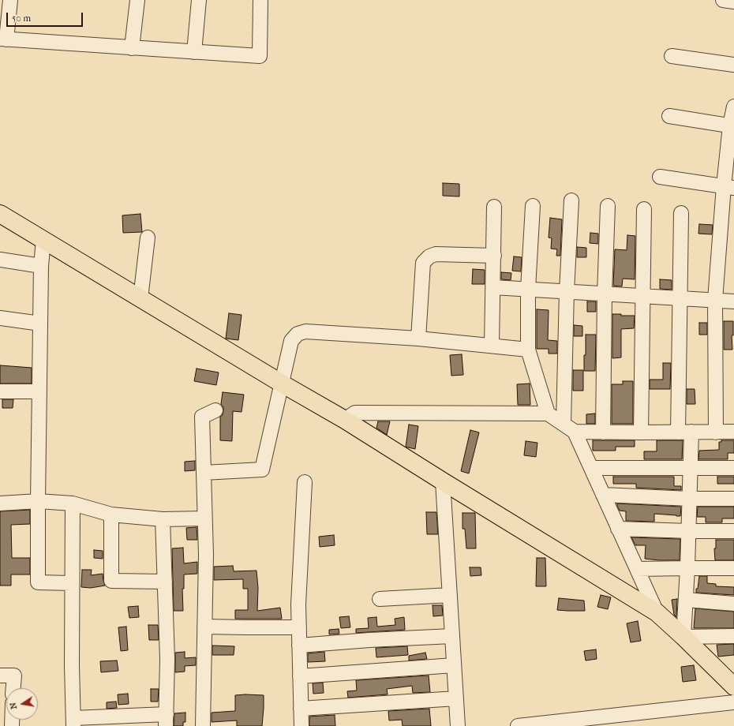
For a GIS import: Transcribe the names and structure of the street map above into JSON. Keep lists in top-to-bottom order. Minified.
{"scale_bar":"50 m","north":"left"}
